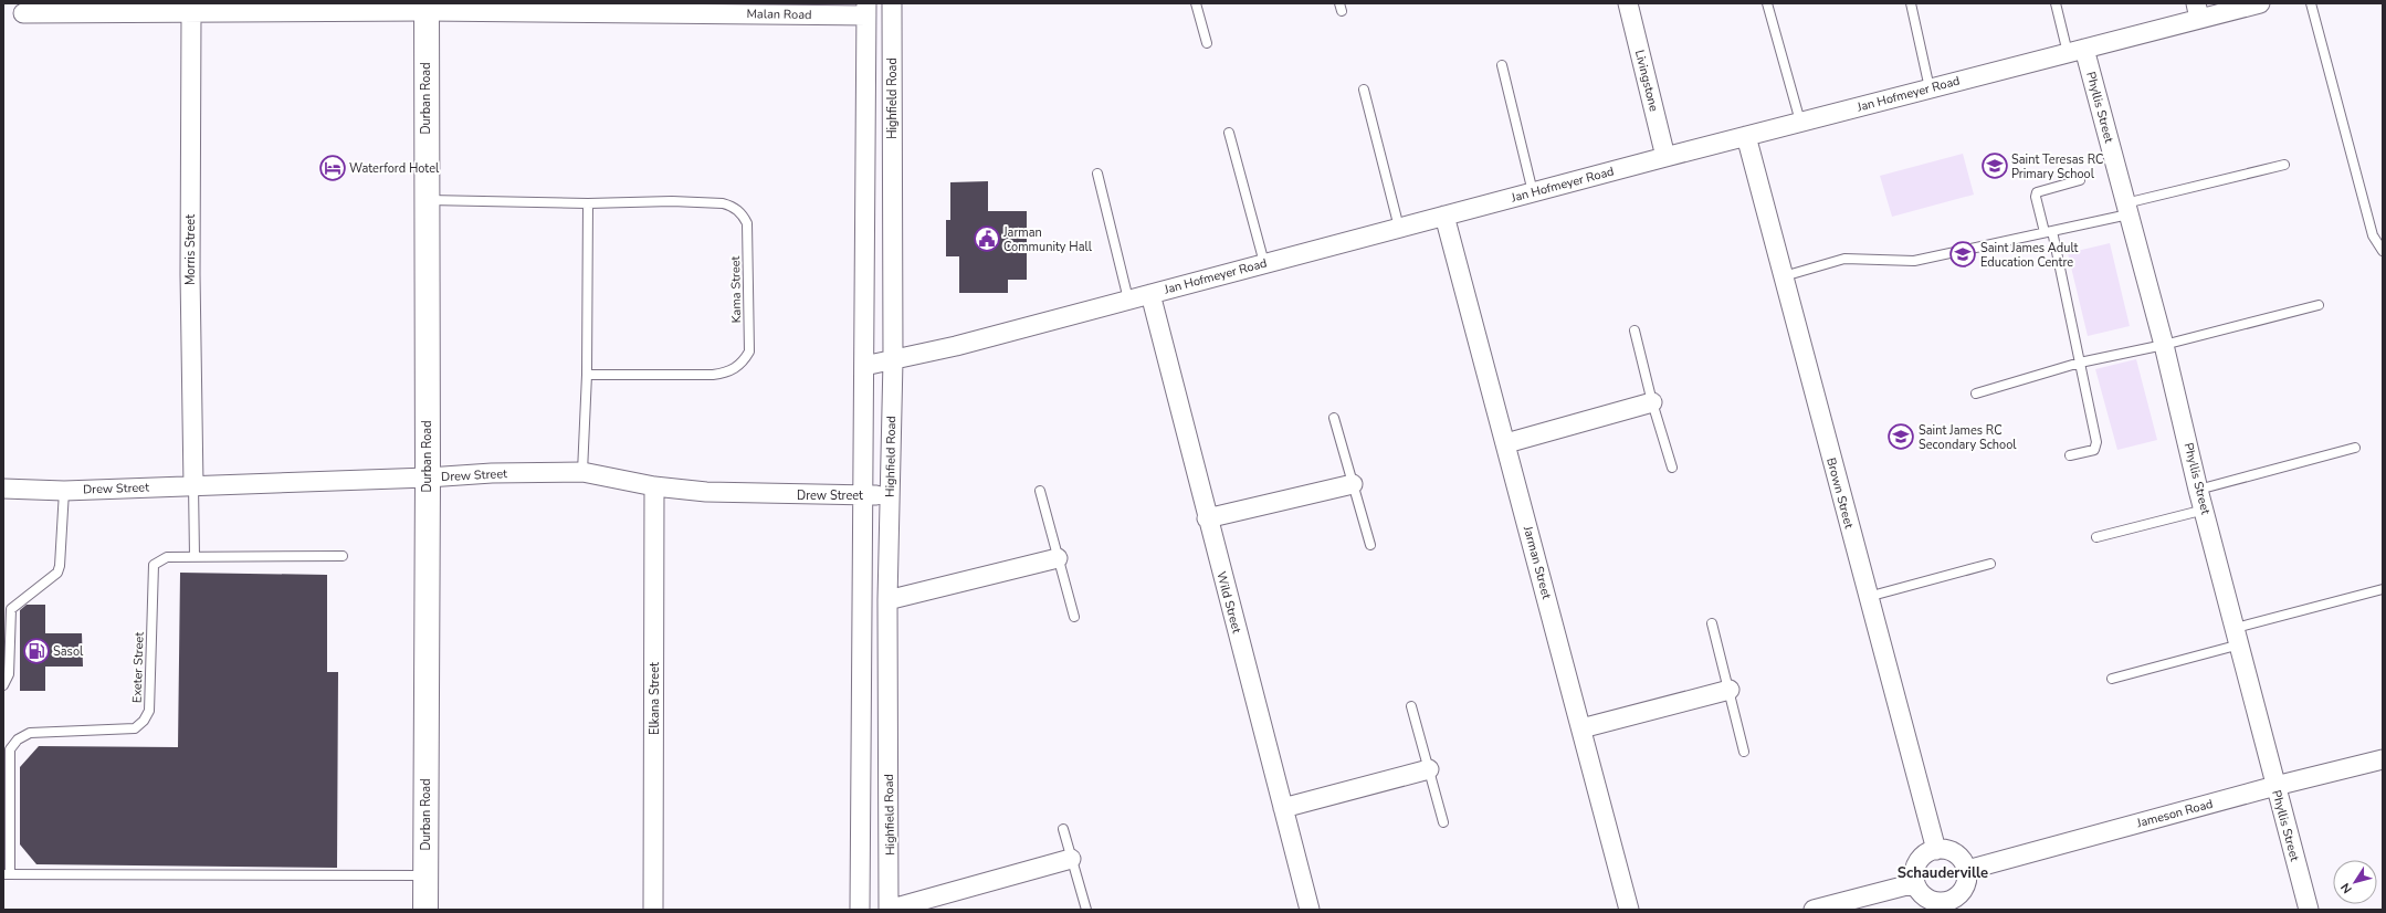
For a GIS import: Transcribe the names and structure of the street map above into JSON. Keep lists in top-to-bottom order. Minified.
{"streets":{"street":["Malan Road","Livingstone","Jan Hofmeyer Road","Durban Road","Highfield Road","Phyllis Street","Morris Street","Drew Street","Brown Street","Jarman Street","Wild Street","Elkana Street","Jameson Road"],"lane":["Kama Street","Exeter Street"]},"crossings":[["Malan Road","Durban Road"],["Malan Road","Highfield Road"],["Malan Road","Morris Street"],["Livingstone","Jan Hofmeyer Road"],["Jan Hofmeyer Road","Highfield Road"],["Jan Hofmeyer Road","Phyllis Street"],["Jan Hofmeyer Road","Brown Street"],["Jan Hofmeyer Road","Jarman Street"],["Jan Hofmeyer Road","Wild Street"],["Durban Road","Kama Street"],["Durban Road","Drew Street"],["Highfield Road","Drew Street"],["Phyllis Street","Jameson Road"],["Morris Street","Drew Street"],["Drew Street","Elkana Street"],["Brown Street","Jameson Road"]],"districts":["Schauderville"],"places":{"school or university":["Saint Teresas RC Primary School","Saint James Adult Education Centre","Saint James RC Secondary School"],"hotel":["Waterford Hotel"],"public building":["Jarman Community Hall"],"fuel station":["Sasol"]},"north":"bottom left"}
